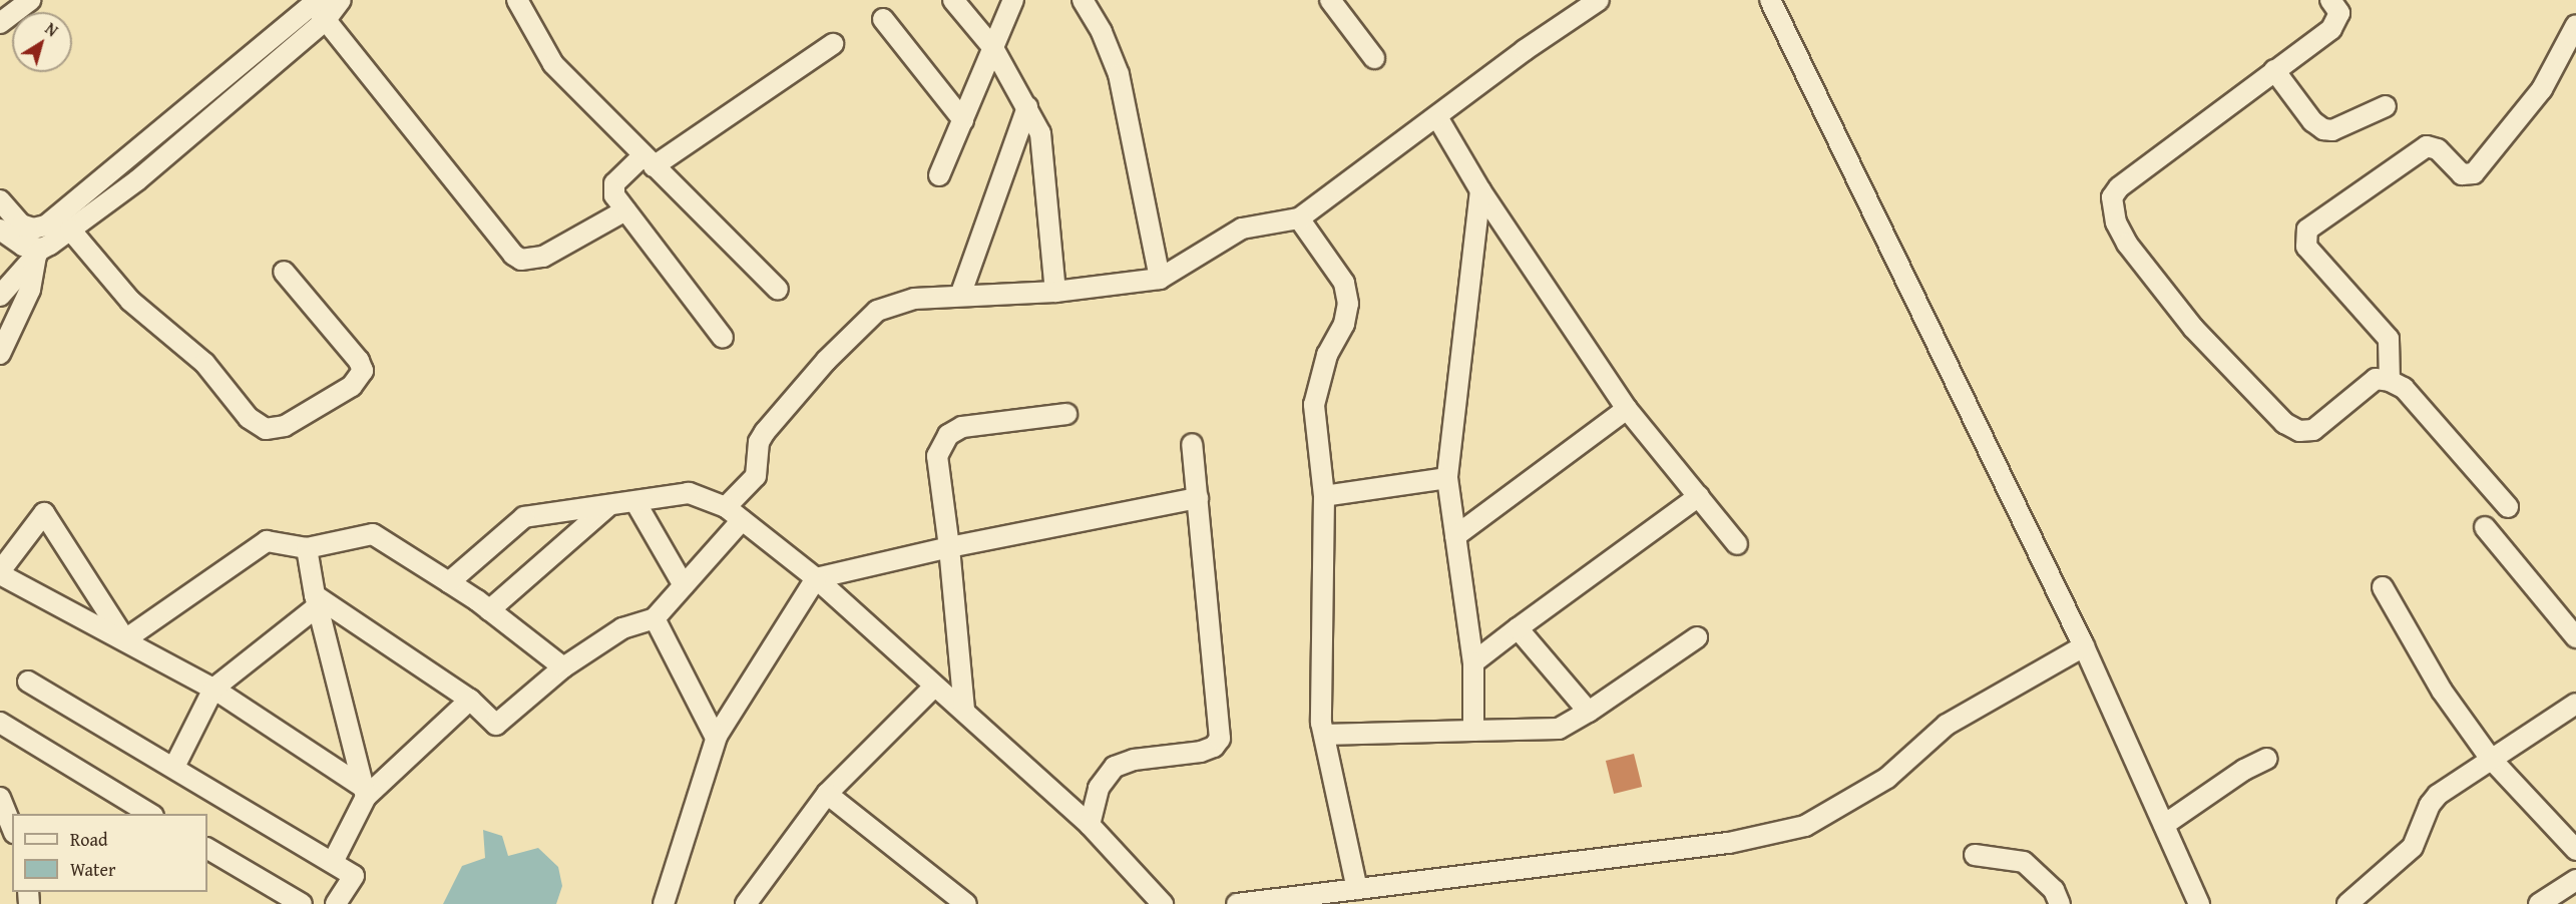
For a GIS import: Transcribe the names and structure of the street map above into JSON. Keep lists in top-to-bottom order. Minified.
{"legend":["Road","Water"],"north":"top right"}
